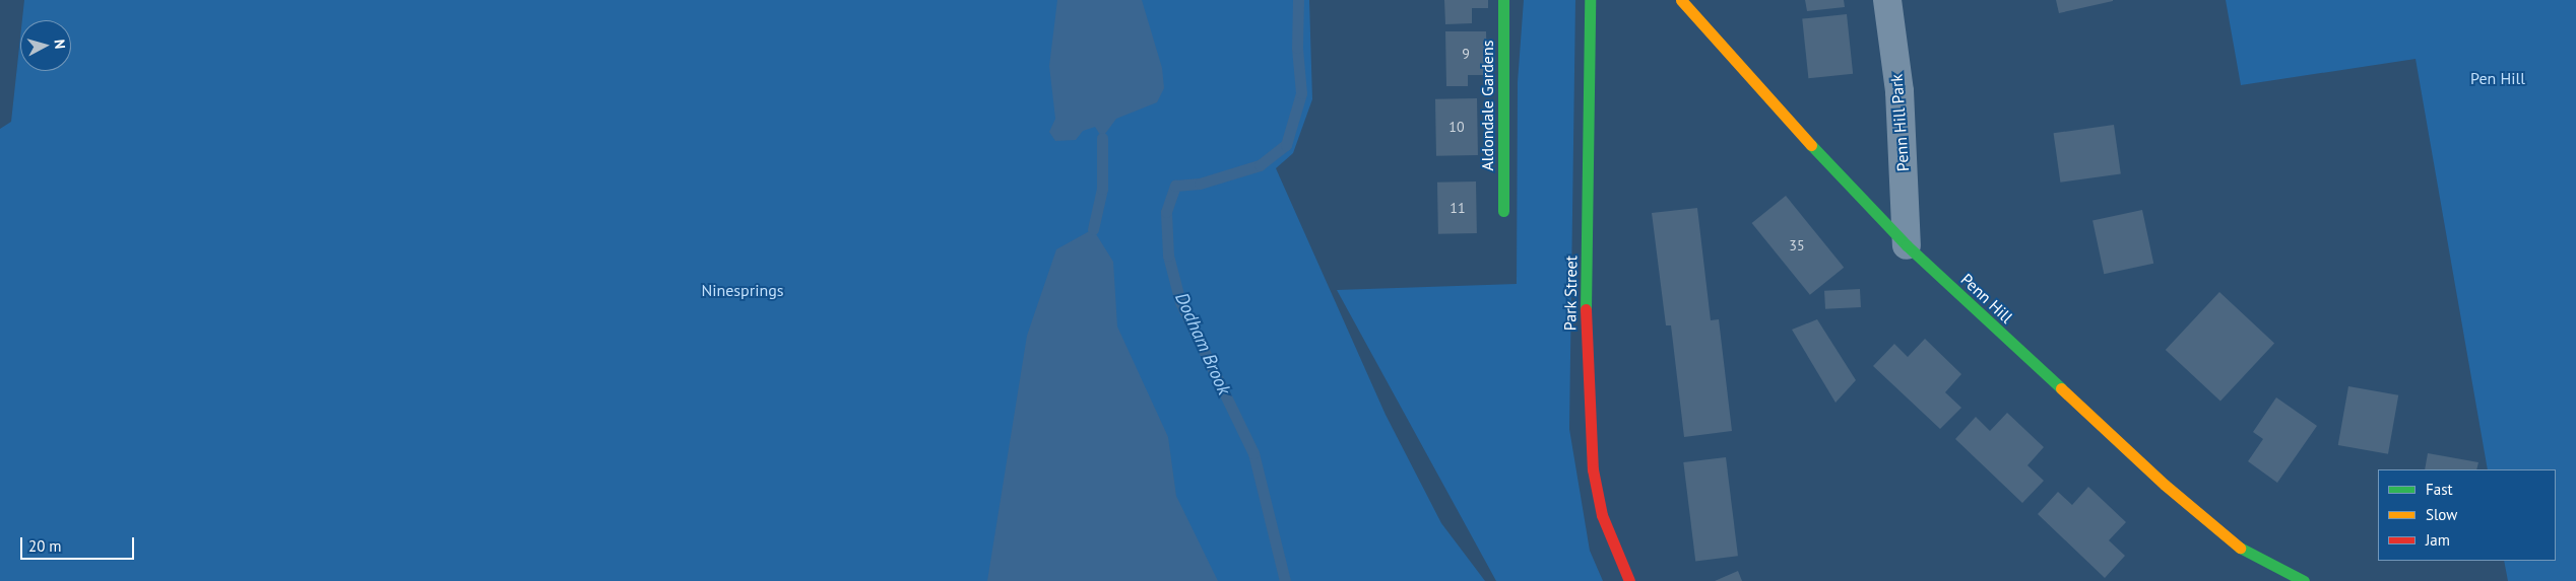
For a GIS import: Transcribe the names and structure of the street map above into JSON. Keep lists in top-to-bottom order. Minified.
{"streets":{"street":["Aldondale Gardens","Penn Hill Park","Park Street","Penn Hill"]},"crossings":[["Penn Hill Park","Penn Hill"]],"water":["Dodham Brook"],"parks":["Pen Hill","Ninesprings"],"house_numbers":["9","10","11","35"],"legend":["Fast","Slow","Jam"],"scale_bar":"20 m","north":"right"}
